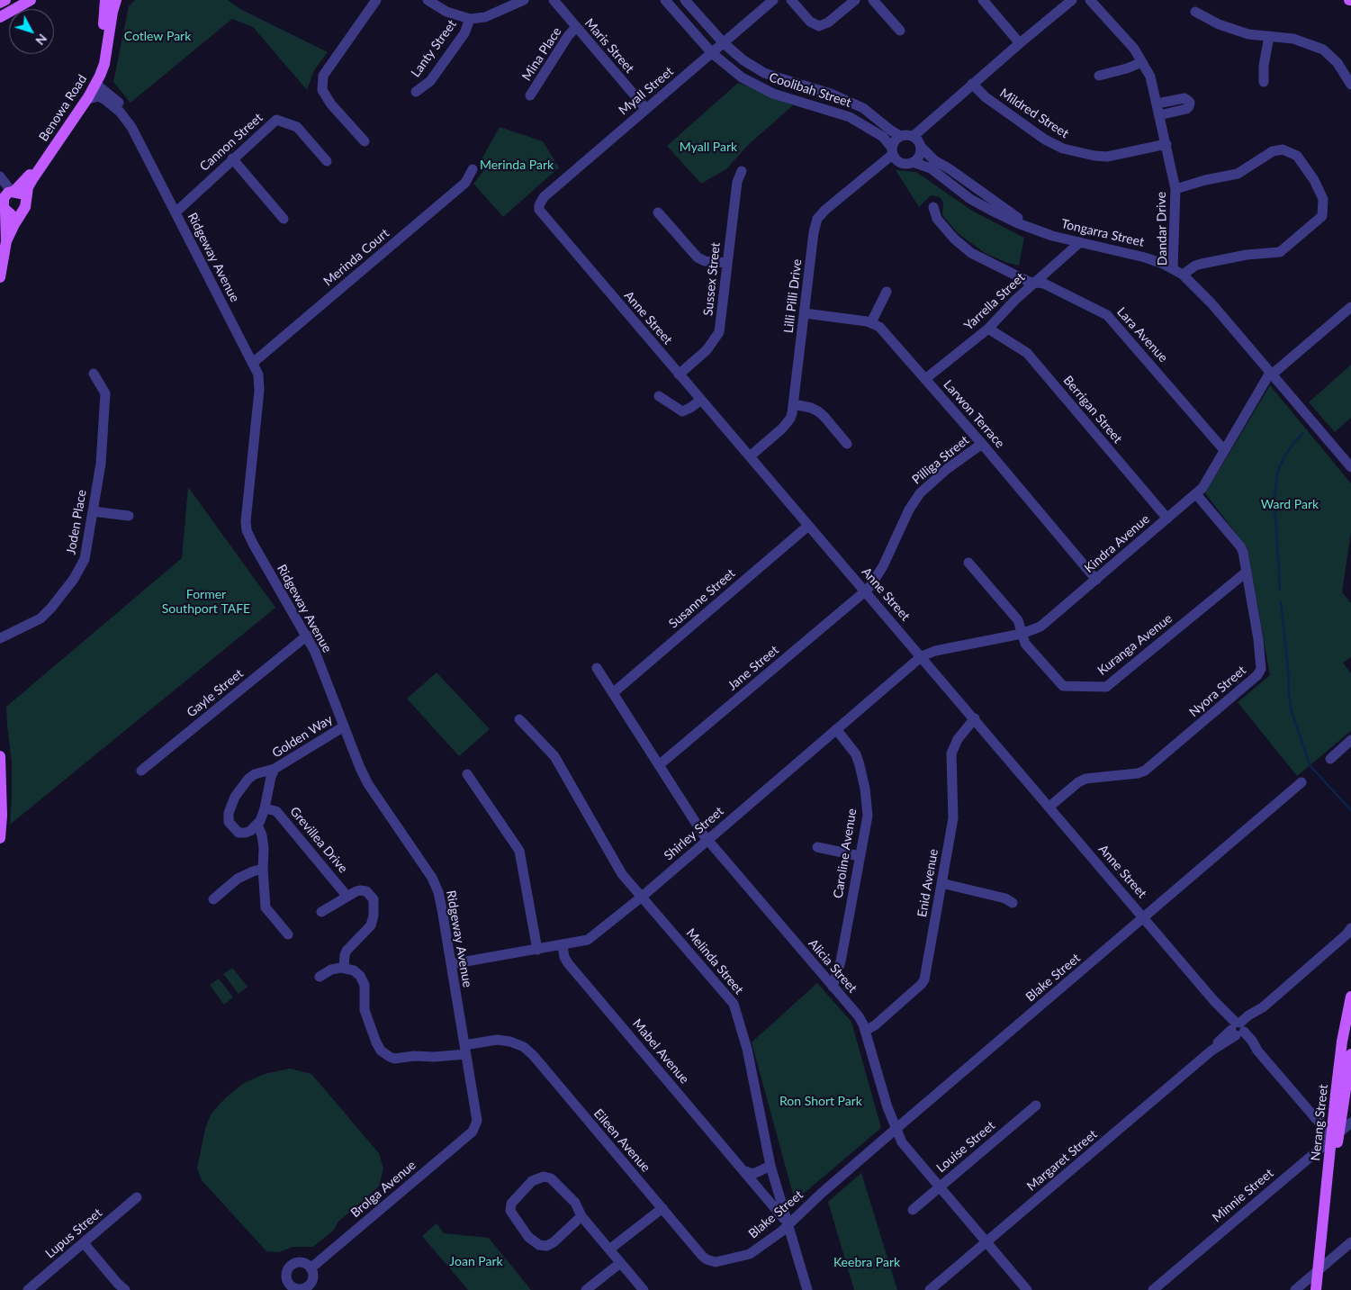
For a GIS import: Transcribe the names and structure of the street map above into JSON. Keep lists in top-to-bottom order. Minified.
{"streets":{"main road":["Benowa Road","Nerang Street"],"street":["Maris Street","Lanty Street","Mina Place","Coolibah Street","Myall Street","Mildred Street","Cannon Street","Dandar Drive","Tongarra Street","Ridgeway Avenue","Merinda Court","Sussex Street","Lilli Pilli Drive","Yarrella Street","Anne Street","Lara Avenue","Berrigan Street","Larwon Terrace","Pilliga Street","Joden Place","Kindra Avenue","Susanne Street","Kuranga Avenue","Jane Street","Nyora Street","Gayle Street","Golden Way","Shirley Street","Grevillea Drive","Caroline Avenue","Enid Avenue","Melinda Street","Alicia Street","Blake Street","Mabel Avenue","Eileen Avenue","Louise Street","Margaret Street","Brolga Avenue","Minnie Street","Lupus Street"]},"crossings":[["Maris Street","Mina Place"],["Maris Street","Myall Street"],["Coolibah Street","Myall Street"],["Coolibah Street","Tongarra Street"],["Coolibah Street","Lilli Pilli Drive"],["Myall Street","Anne Street"],["Benowa Road","Ridgeway Avenue"],["Mildred Street","Dandar Drive"],["Cannon Street","Ridgeway Avenue"],["Dandar Drive","Tongarra Street"],["Dandar Drive","Kindra Avenue"],["Tongarra Street","Lilli Pilli Drive"],["Tongarra Street","Yarrella Street"],["Ridgeway Avenue","Merinda Court"],["Ridgeway Avenue","Gayle Street"],["Ridgeway Avenue","Golden Way"],["Ridgeway Avenue","Shirley Street"],["Ridgeway Avenue","Eileen Avenue"],["Ridgeway Avenue","Brolga Avenue"],["Sussex Street","Anne Street"],["Lilli Pilli Drive","Anne Street"],["Yarrella Street","Lara Avenue"],["Yarrella Street","Berrigan Street"],["Yarrella Street","Larwon Terrace"],["Anne Street","Pilliga Street"],["Anne Street","Kindra Avenue"],["Anne Street","Susanne Street"],["Anne Street","Jane Street"],["Anne Street","Nyora Street"],["Anne Street","Shirley Street"],["Anne Street","Enid Avenue"],["Anne Street","Blake Street"],["Anne Street","Nerang Street"],["Anne Street","Margaret Street"],["Anne Street","Minnie Street"],["Lara Avenue","Kindra Avenue"],["Berrigan Street","Kindra Avenue"],["Larwon Terrace","Pilliga Street"],["Larwon Terrace","Kindra Avenue"],["Pilliga Street","Jane Street"],["Kindra Avenue","Kuranga Avenue"],["Kindra Avenue","Nyora Street"],["Kindra Avenue","Shirley Street"],["Susanne Street","Alicia Street"],["Kuranga Avenue","Nyora Street"],["Jane Street","Alicia Street"],["Golden Way","Grevillea Drive"],["Shirley Street","Caroline Avenue"],["Shirley Street","Melinda Street"],["Shirley Street","Alicia Street"],["Shirley Street","Mabel Avenue"],["Caroline Avenue","Alicia Street"],["Enid Avenue","Alicia Street"],["Melinda Street","Blake Street"],["Melinda Street","Mabel Avenue"],["Alicia Street","Blake Street"],["Alicia Street","Louise Street"],["Alicia Street","Margaret Street"],["Blake Street","Mabel Avenue"],["Blake Street","Eileen Avenue"],["Nerang Street","Minnie Street"]],"parks":["Cotlew Park","Myall Park","Merinda Park","Ward Park","Former Southport TAFE","Ron Short Park","Joan Park","Keebra Park"],"north":"bottom right"}
